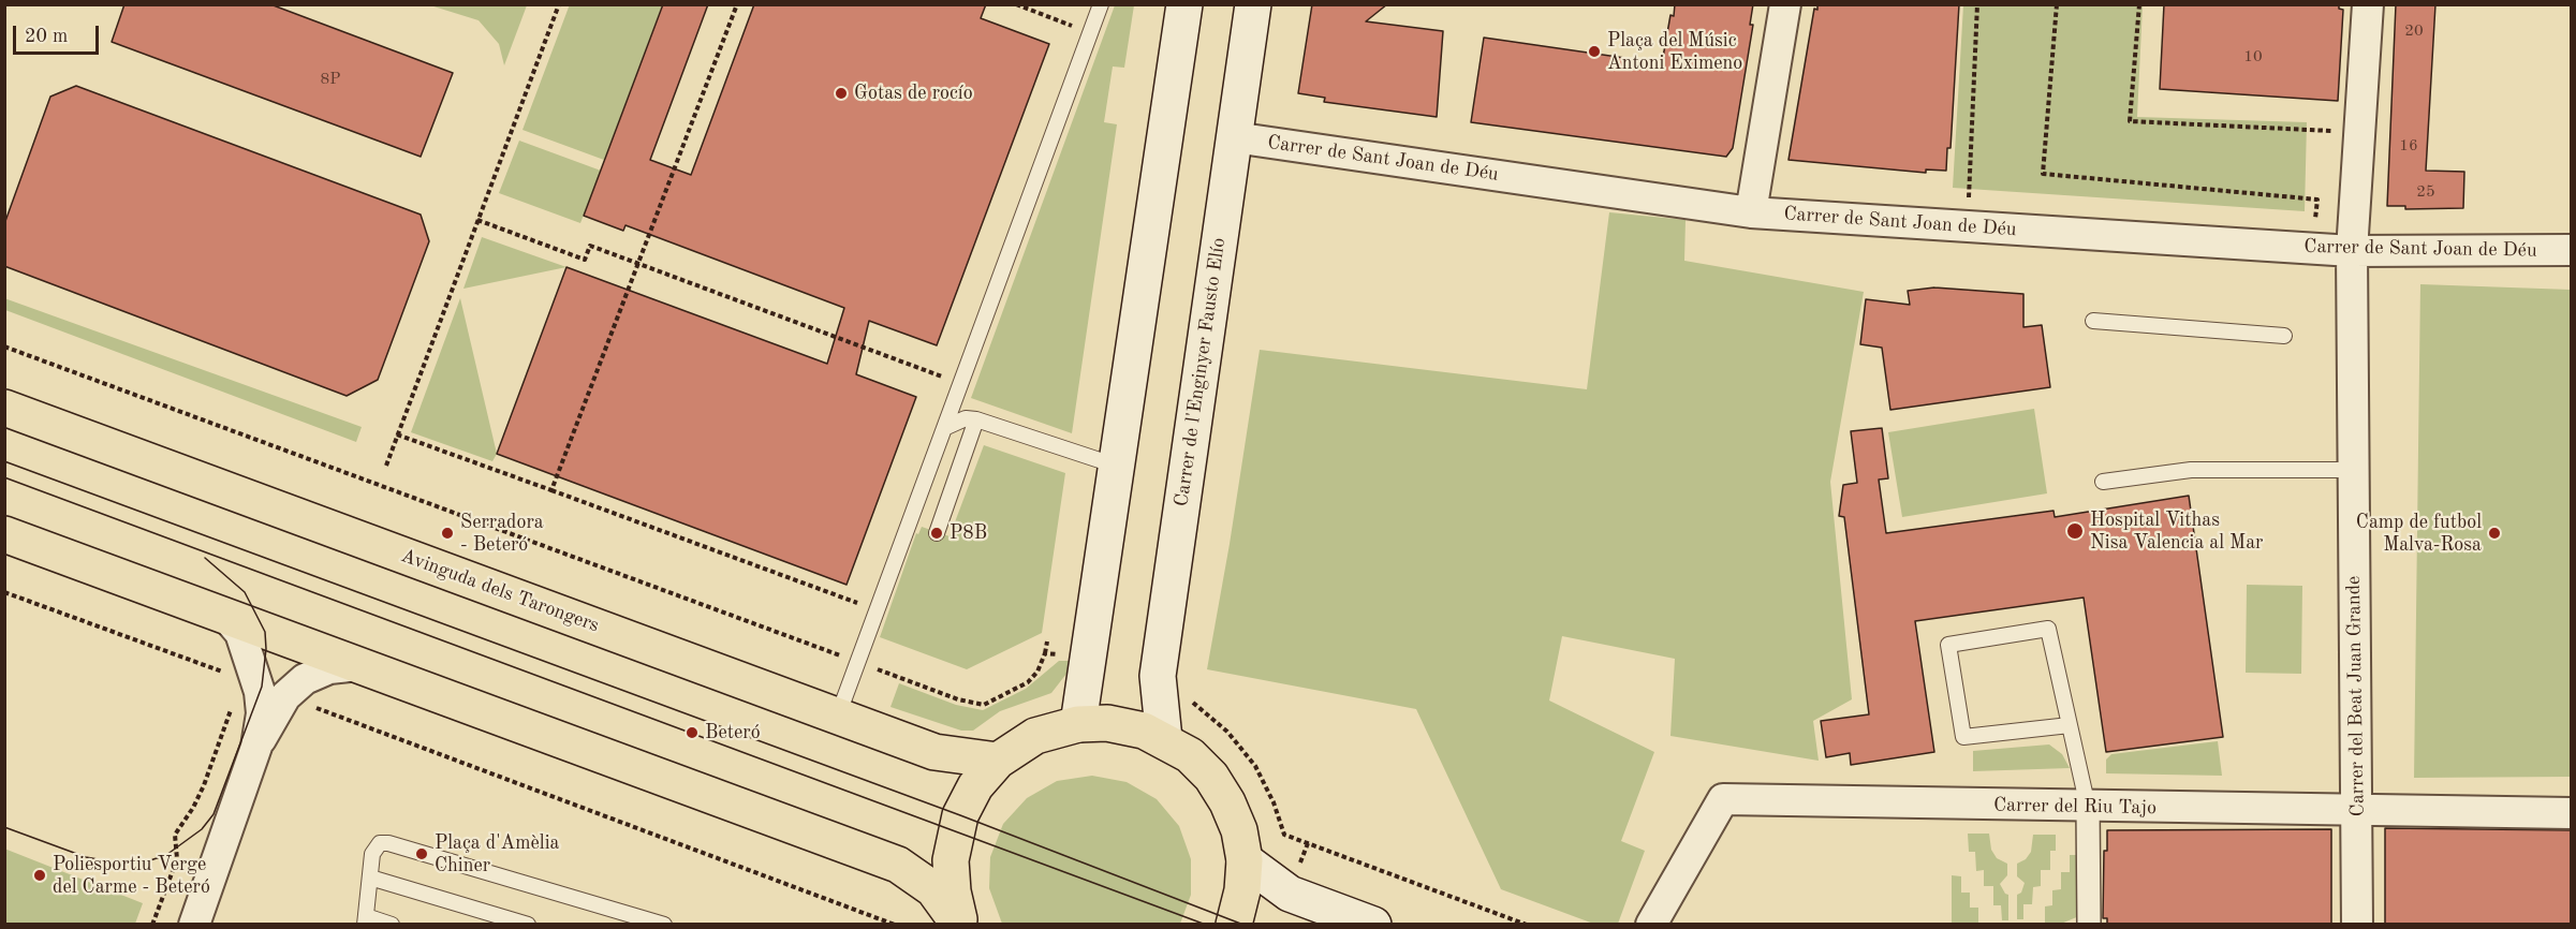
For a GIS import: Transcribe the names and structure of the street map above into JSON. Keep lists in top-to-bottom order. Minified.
{"streets":{"main road":["Carrer de l'Enginyer Fausto Elío","Avinguda dels Tarongers"],"street":["Carrer de Sant Joan de Déu","Carrer del Beat Juan Grande","Carrer del Riu Tajo"]},"crossings":[["Carrer de Sant Joan de Déu","Carrer de l'Enginyer Fausto Elío"],["Carrer de Sant Joan de Déu","Carrer del Beat Juan Grande"],["Carrer del Beat Juan Grande","Carrer del Riu Tajo"]],"places":["Plaça del Músic Antoni Eximeno","Gotas de rocío","Hospital Vithas Nisa Valencia al Mar","Serradora - Beteró","P8B","Camp de futbol Malva-Rosa","Beteró","Plaça d'Amèlia Chiner","Poliesportiu Verge del Carme - Beteró"],"house_numbers":["20","10","8P","16","25"],"scale_bar":"20 m"}
